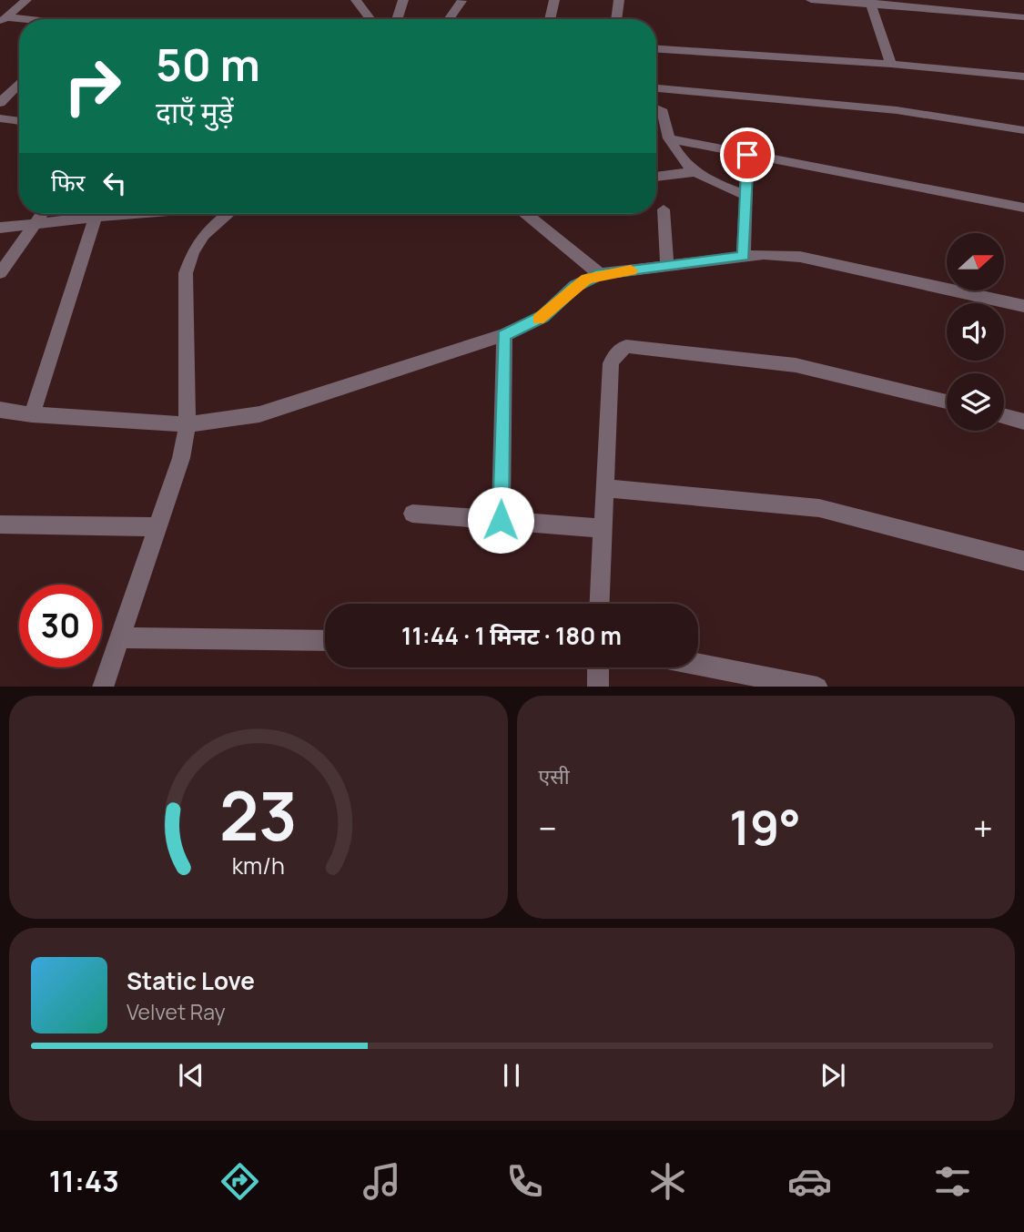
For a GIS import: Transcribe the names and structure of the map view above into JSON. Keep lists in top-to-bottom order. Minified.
{"north":"right","page":{"turn":["50 m","दाएँ मुड़ें"],"then":"फिर","limit":"30","trip":"11:44 · 1 मिनट · 180 m","tile":"एसी","heat":["−","19°","+"],"song":["Static Love","Velvet Ray"],"tabs":"11:43","gauge":["23","km/h"]}}
